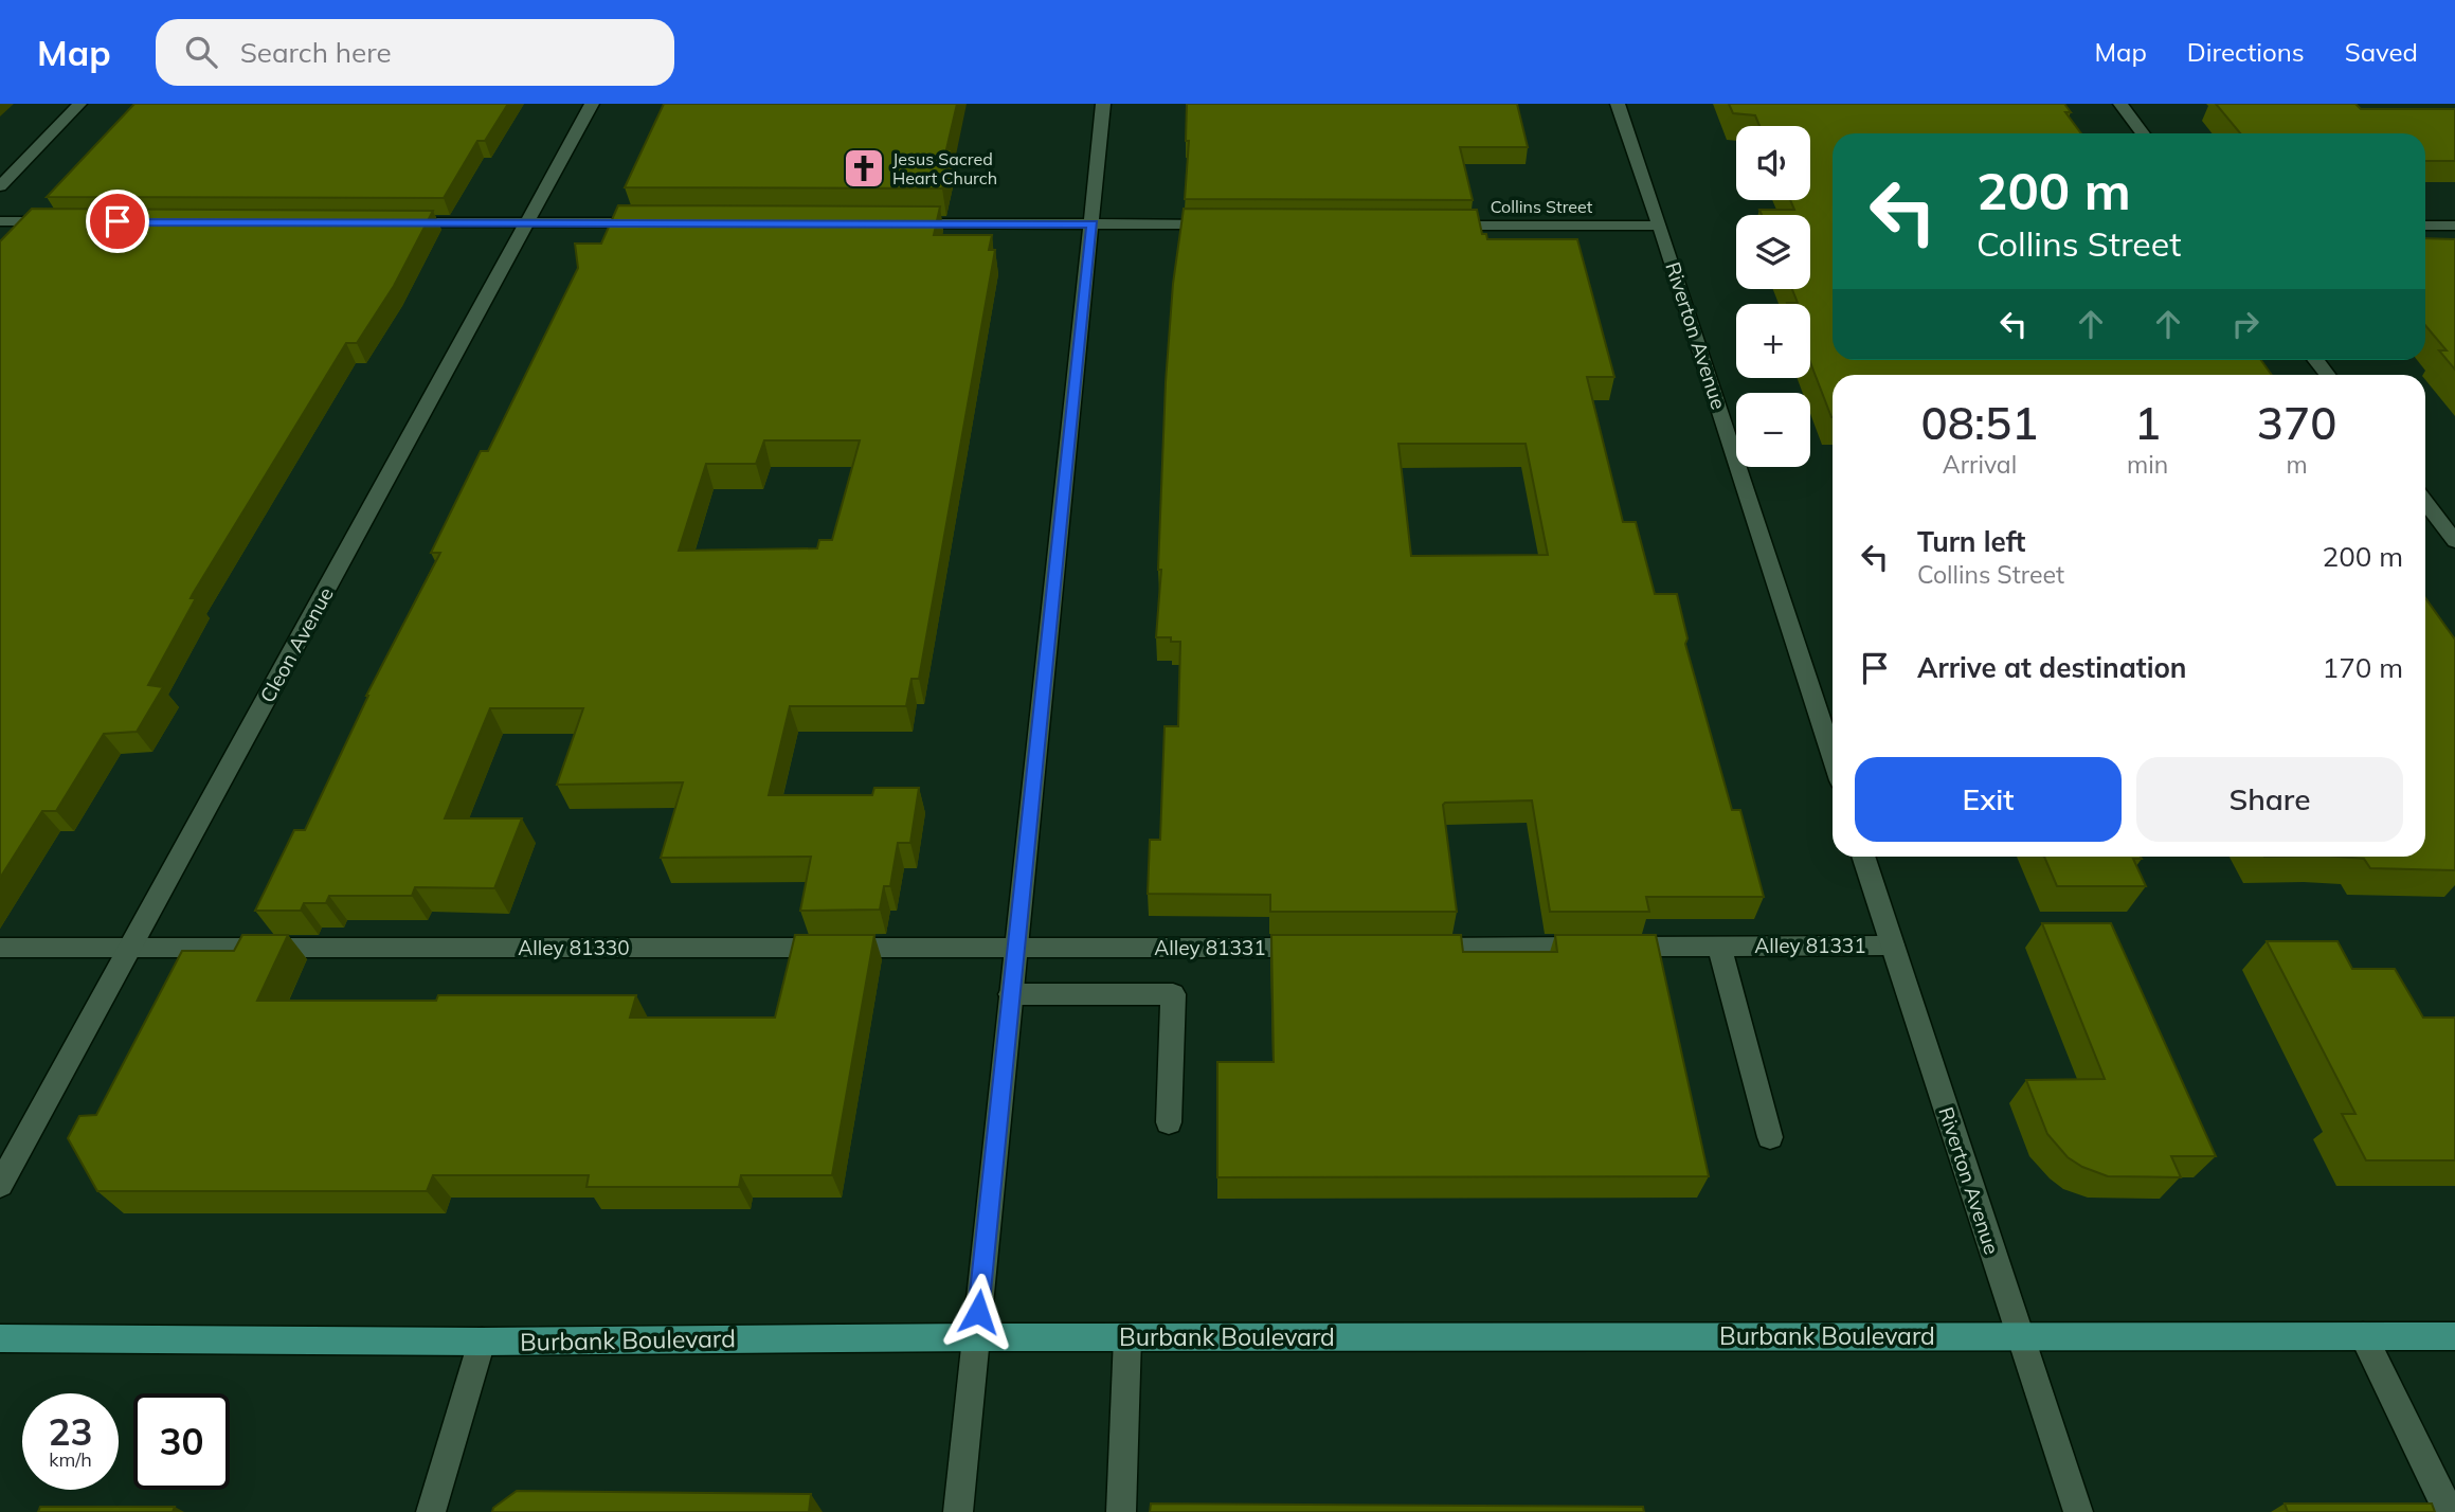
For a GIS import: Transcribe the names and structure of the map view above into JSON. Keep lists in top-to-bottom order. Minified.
{"streets":{"main road":["Burbank Boulevard"],"street":["Collins Street","Riverton Avenue","Cleon Avenue","Alley 81331","Alley 81330"]},"crossings":[["Collins Street","Riverton Avenue"],["Riverton Avenue","Alley 81331"],["Riverton Avenue","Burbank Boulevard"],["Cleon Avenue","Alley 81330"],["Alley 81331","Alley 81330"]],"places":{"church":["Jesus Sacred Heart Church"]},"page":{"header":"Map","search":"Search here","nav":["Map","Directions","Saved"],"map_buttons":["+","−"],"turn":["200 m","Collins Street"],"eta":["08:51","Arrival","1","min","370","m"],"list":[{"name":"Turn left","note":"Collins Street","value":"200 m"},{"name":"Arrive at destination","value":"170 m"}],"buttons":["Exit","Share"],"speed":"23 km/h","limit":"30"}}
